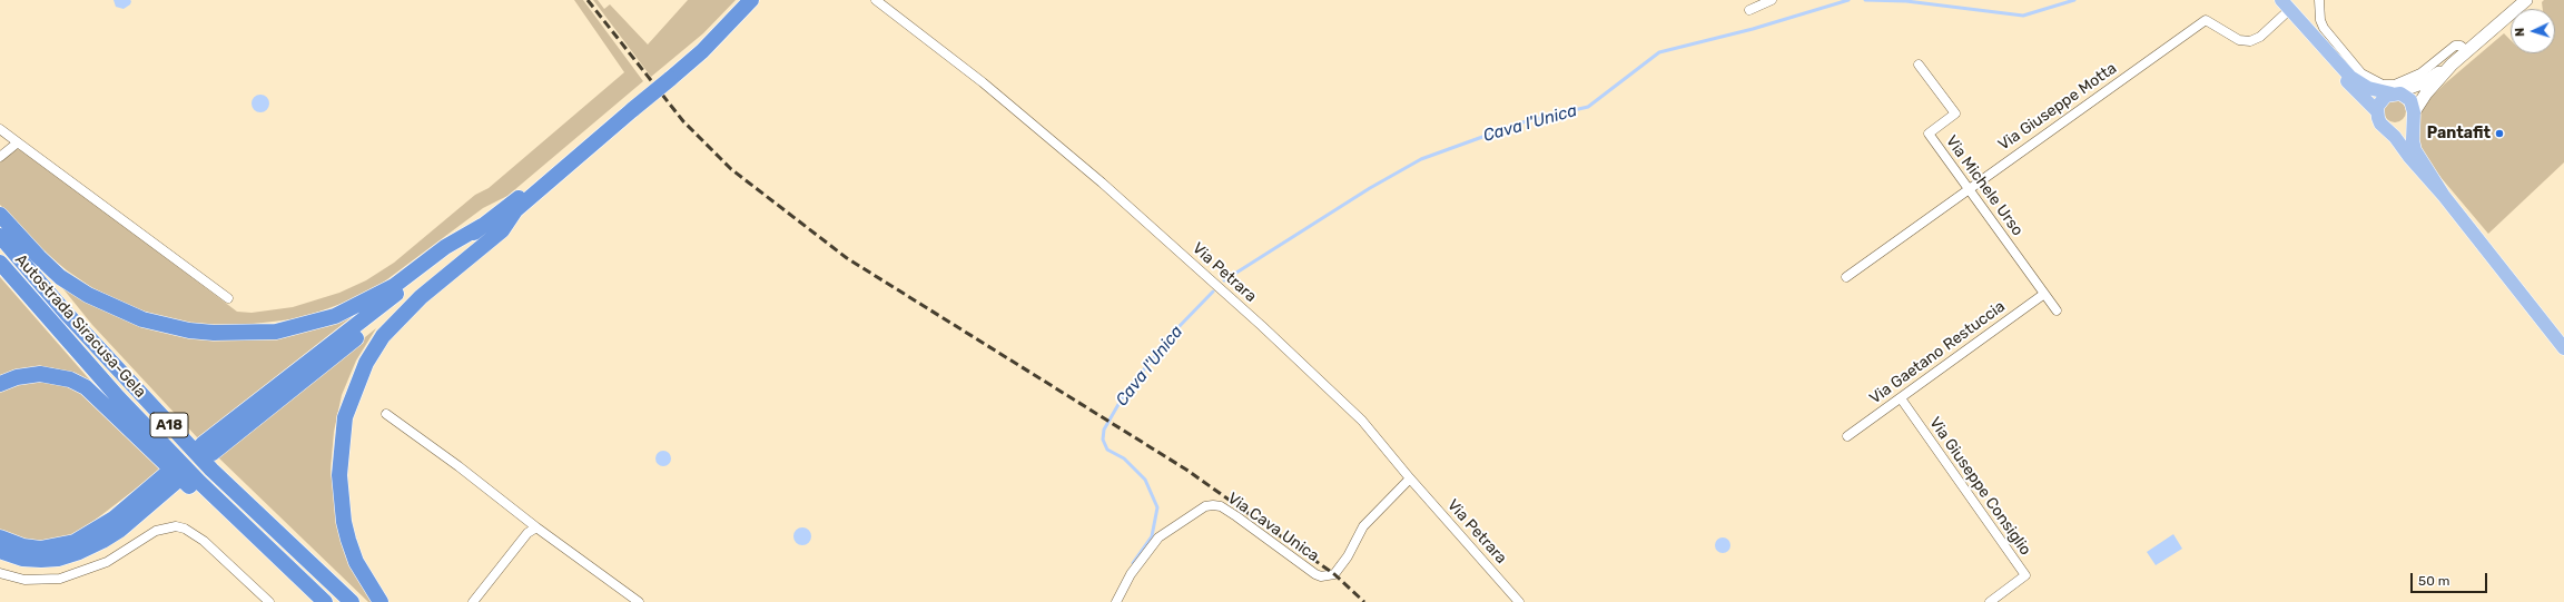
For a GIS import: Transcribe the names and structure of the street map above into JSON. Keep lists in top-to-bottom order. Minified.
{"streets":{"highway":["Autostrada Siracusa-Gela","A18"],"street":["Via Giuseppe Motta","Via Michele Urso","Via Petrara","Via Gaetano Restuccia","Via Giuseppe Consiglio","Via Cava Unica"]},"crossings":[["Via Giuseppe Motta","Via Michele Urso"],["Via Michele Urso","Via Gaetano Restuccia"],["Via Petrara","Via Cava Unica"],["Via Gaetano Restuccia","Via Giuseppe Consiglio"]],"water":["Cava l'Unica"],"places":["Pantafit"],"scale_bar":"50 m","north":"left"}
